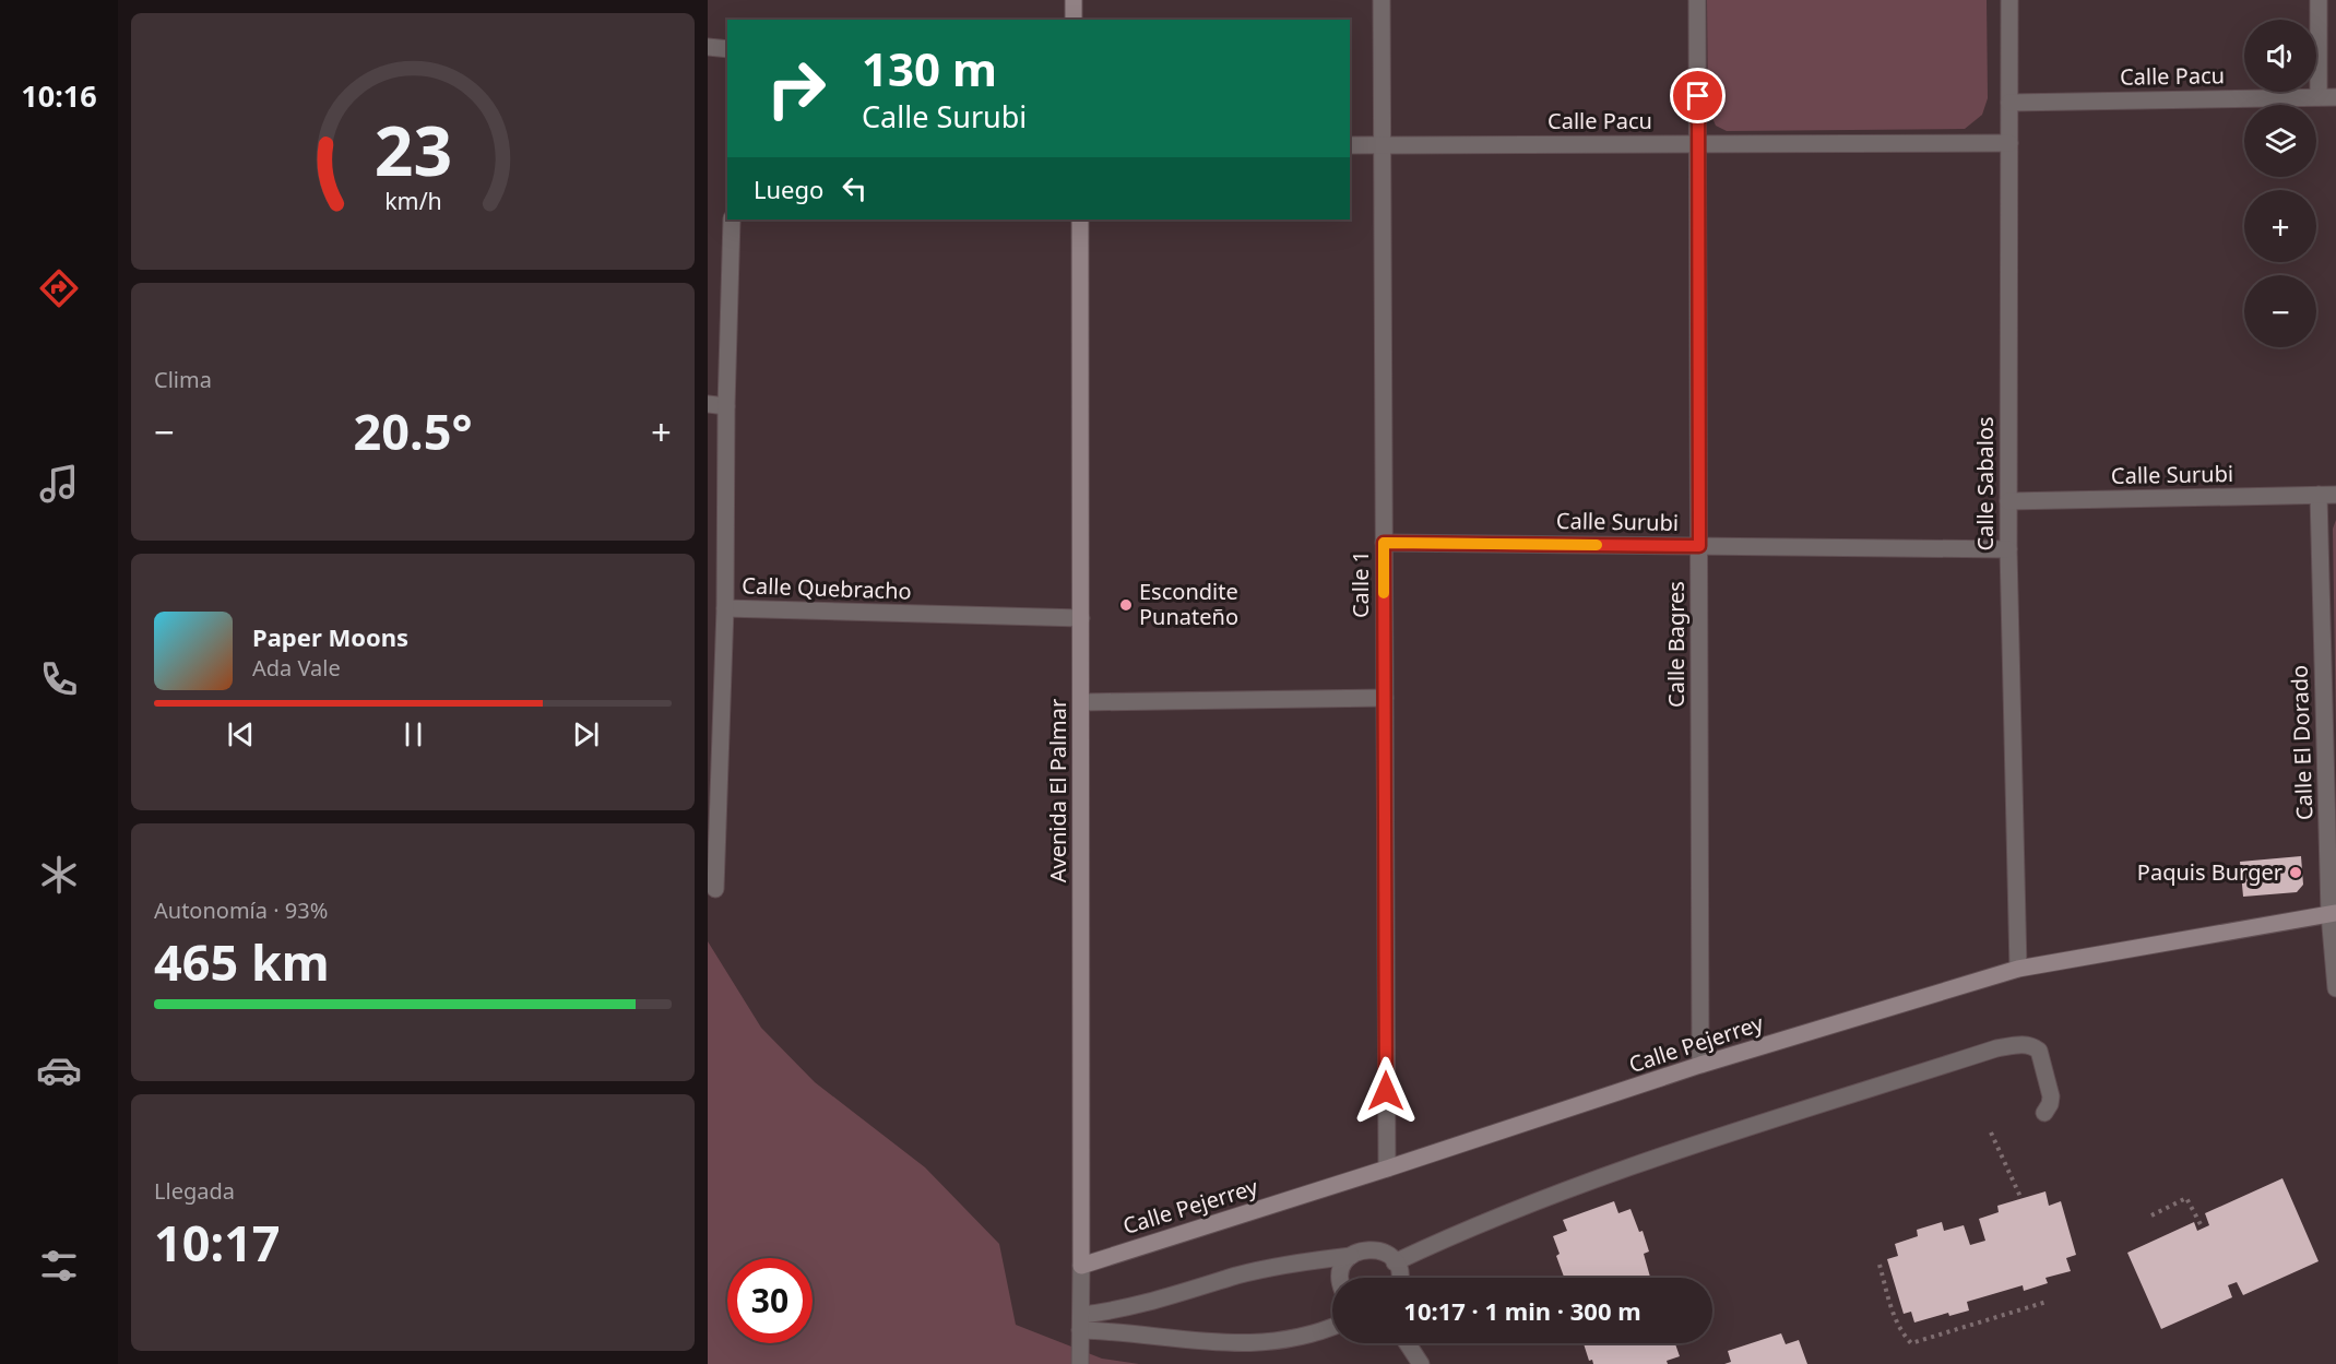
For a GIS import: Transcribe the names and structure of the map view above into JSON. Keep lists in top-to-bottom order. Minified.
{"streets":{"street":["Calle Pacu","Calle Surubi","Calle Sabalos","Calle 1","Calle Quebracho","Calle Bagres","Calle El Dorado","Avenida El Palmar","Calle Pejerrey"]},"crossings":[["Calle Pacu","Calle Sabalos"],["Calle Pacu","Calle 1"],["Calle Pacu","Calle Bagres"],["Calle Surubi","Calle Sabalos"],["Calle Surubi","Calle 1"],["Calle Surubi","Calle Bagres"],["Calle Surubi","Calle El Dorado"],["Calle Sabalos","Calle Pejerrey"],["Calle 1","Calle Pejerrey"],["Calle Quebracho","Avenida El Palmar"],["Calle Bagres","Calle Pejerrey"],["Calle El Dorado","Calle Pejerrey"],["Avenida El Palmar","Calle Pejerrey"]],"places":["Escondite Punateño","Paquis Burger"],"page":{"tabs":"10:16","map_buttons":["+","−"],"turn":["130 m","Calle Surubi"],"then":"Luego","tile":["Clima",["Autonomía · 93%","465 km"],["Llegada","10:17"]],"heat":["−","20.5°","+"],"song":["Paper Moons","Ada Vale"],"limit":"30","trip":"10:17 · 1 min · 300 m","gauge":["23","km/h"]}}
